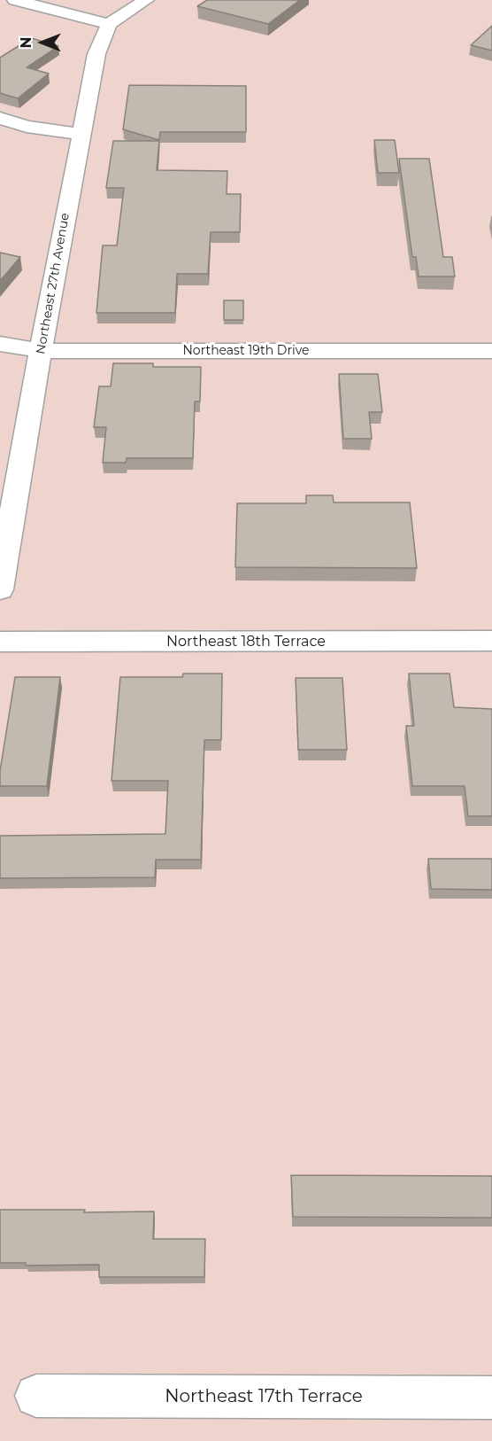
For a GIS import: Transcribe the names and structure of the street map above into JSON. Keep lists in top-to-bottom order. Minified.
{"streets":{"street":["Northeast 27th Avenue","Northeast 19th Drive","Northeast 18th Terrace","Northeast 17th Terrace"]},"crossings":[["Northeast 27th Avenue","Northeast 19th Drive"]],"north":"left"}
